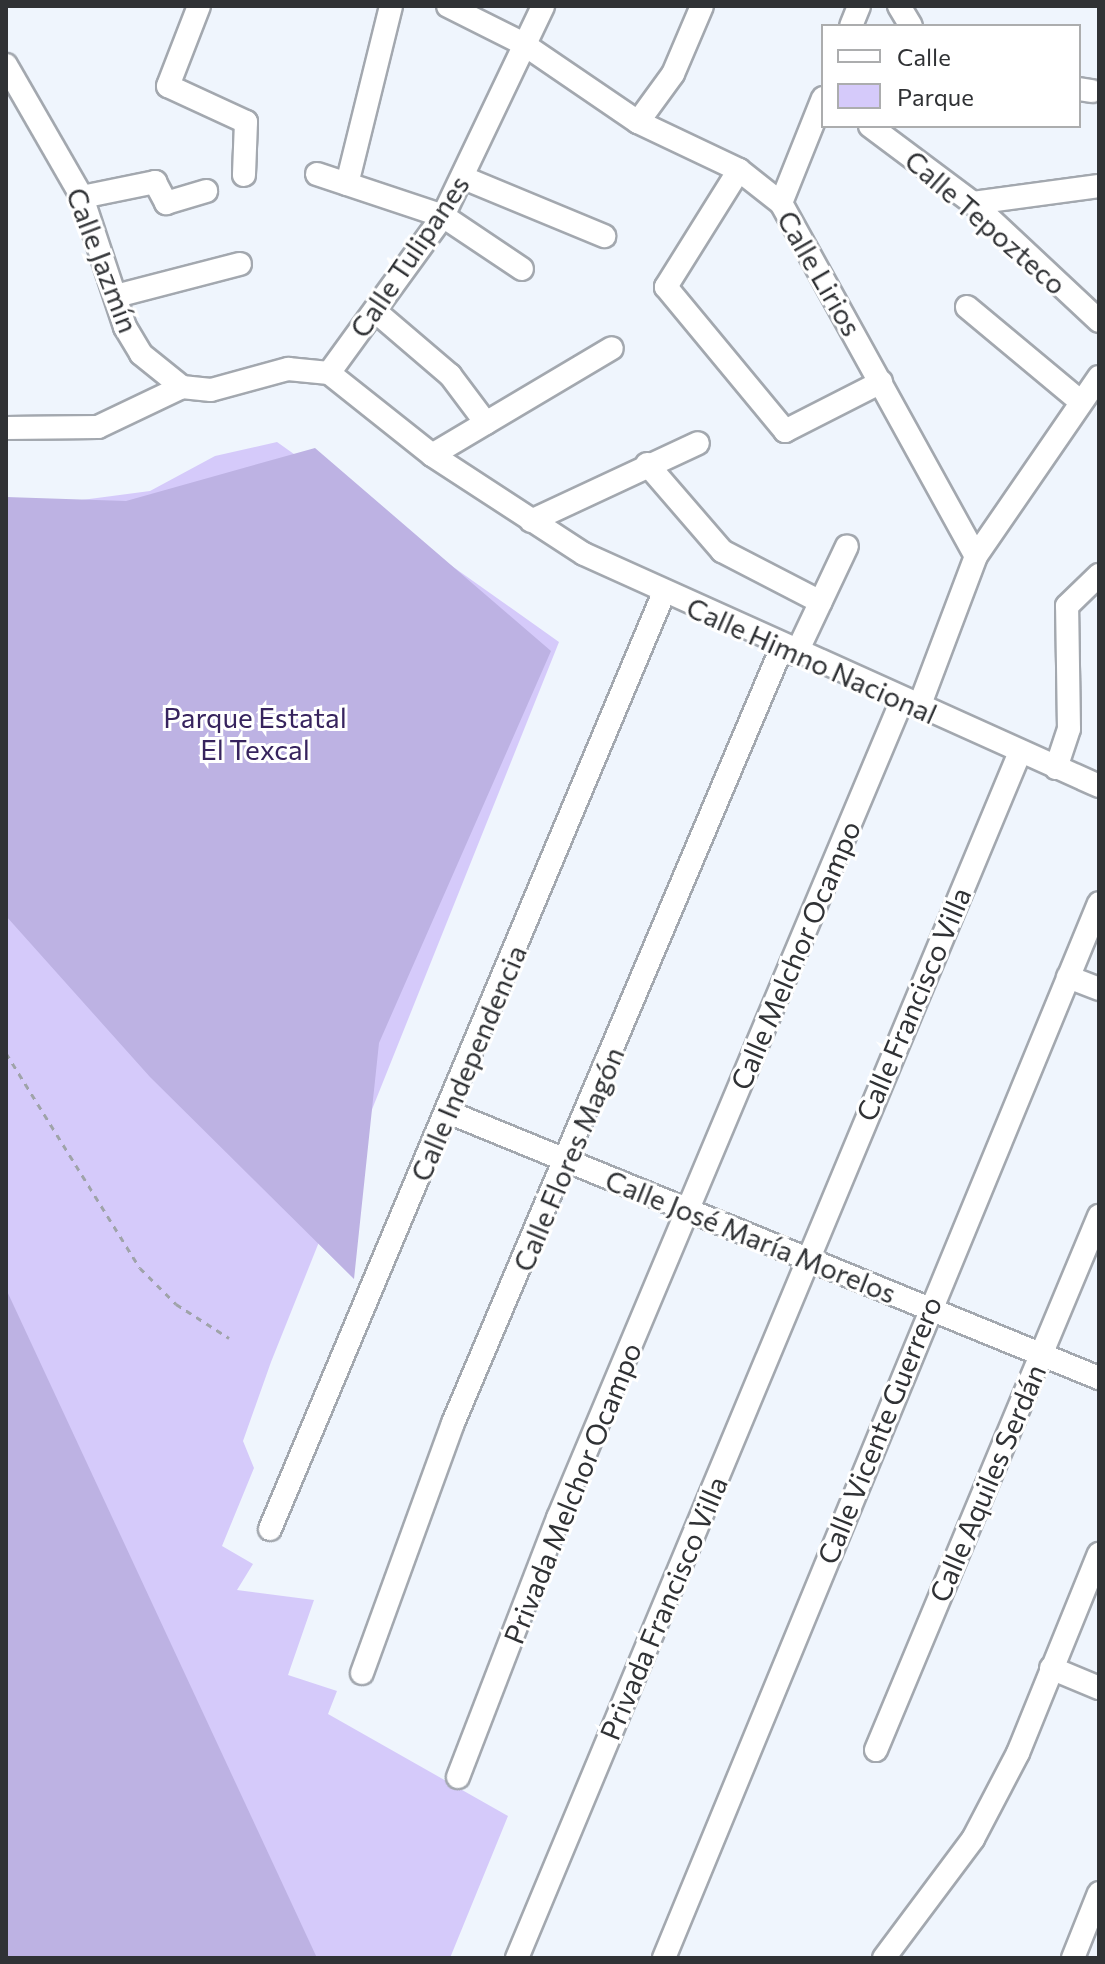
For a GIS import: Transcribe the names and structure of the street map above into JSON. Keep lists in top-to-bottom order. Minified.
{"streets":{"street":["Calle Tepozteco","Calle Tulipanes","Calle Jazmín","Calle Lirios","Calle Himno Nacional","Calle Melchor Ocampo","Calle Francisco Villa","Calle Independencia","Calle Flores Magón","Calle José María Morelos","Calle Vicente Guerrero","Calle Aquiles Serdán","Privada Melchor Ocampo","Privada Francisco Villa"]},"crossings":[["Calle Tulipanes","Calle Lirios"],["Calle Lirios","Calle Melchor Ocampo"],["Calle Himno Nacional","Calle Melchor Ocampo"],["Calle Himno Nacional","Calle Francisco Villa"],["Calle Himno Nacional","Calle Independencia"],["Calle Himno Nacional","Calle Flores Magón"],["Calle Melchor Ocampo","Calle José María Morelos"],["Calle Melchor Ocampo","Privada Melchor Ocampo"],["Calle Francisco Villa","Calle José María Morelos"],["Calle Francisco Villa","Privada Francisco Villa"],["Calle Independencia","Calle José María Morelos"],["Calle Flores Magón","Calle José María Morelos"],["Calle José María Morelos","Calle Vicente Guerrero"],["Calle José María Morelos","Calle Aquiles Serdán"],["Calle José María Morelos","Privada Melchor Ocampo"],["Calle José María Morelos","Privada Francisco Villa"]],"parks":["Parque Estatal El Texcal"],"legend":["Calle","Parque"]}
